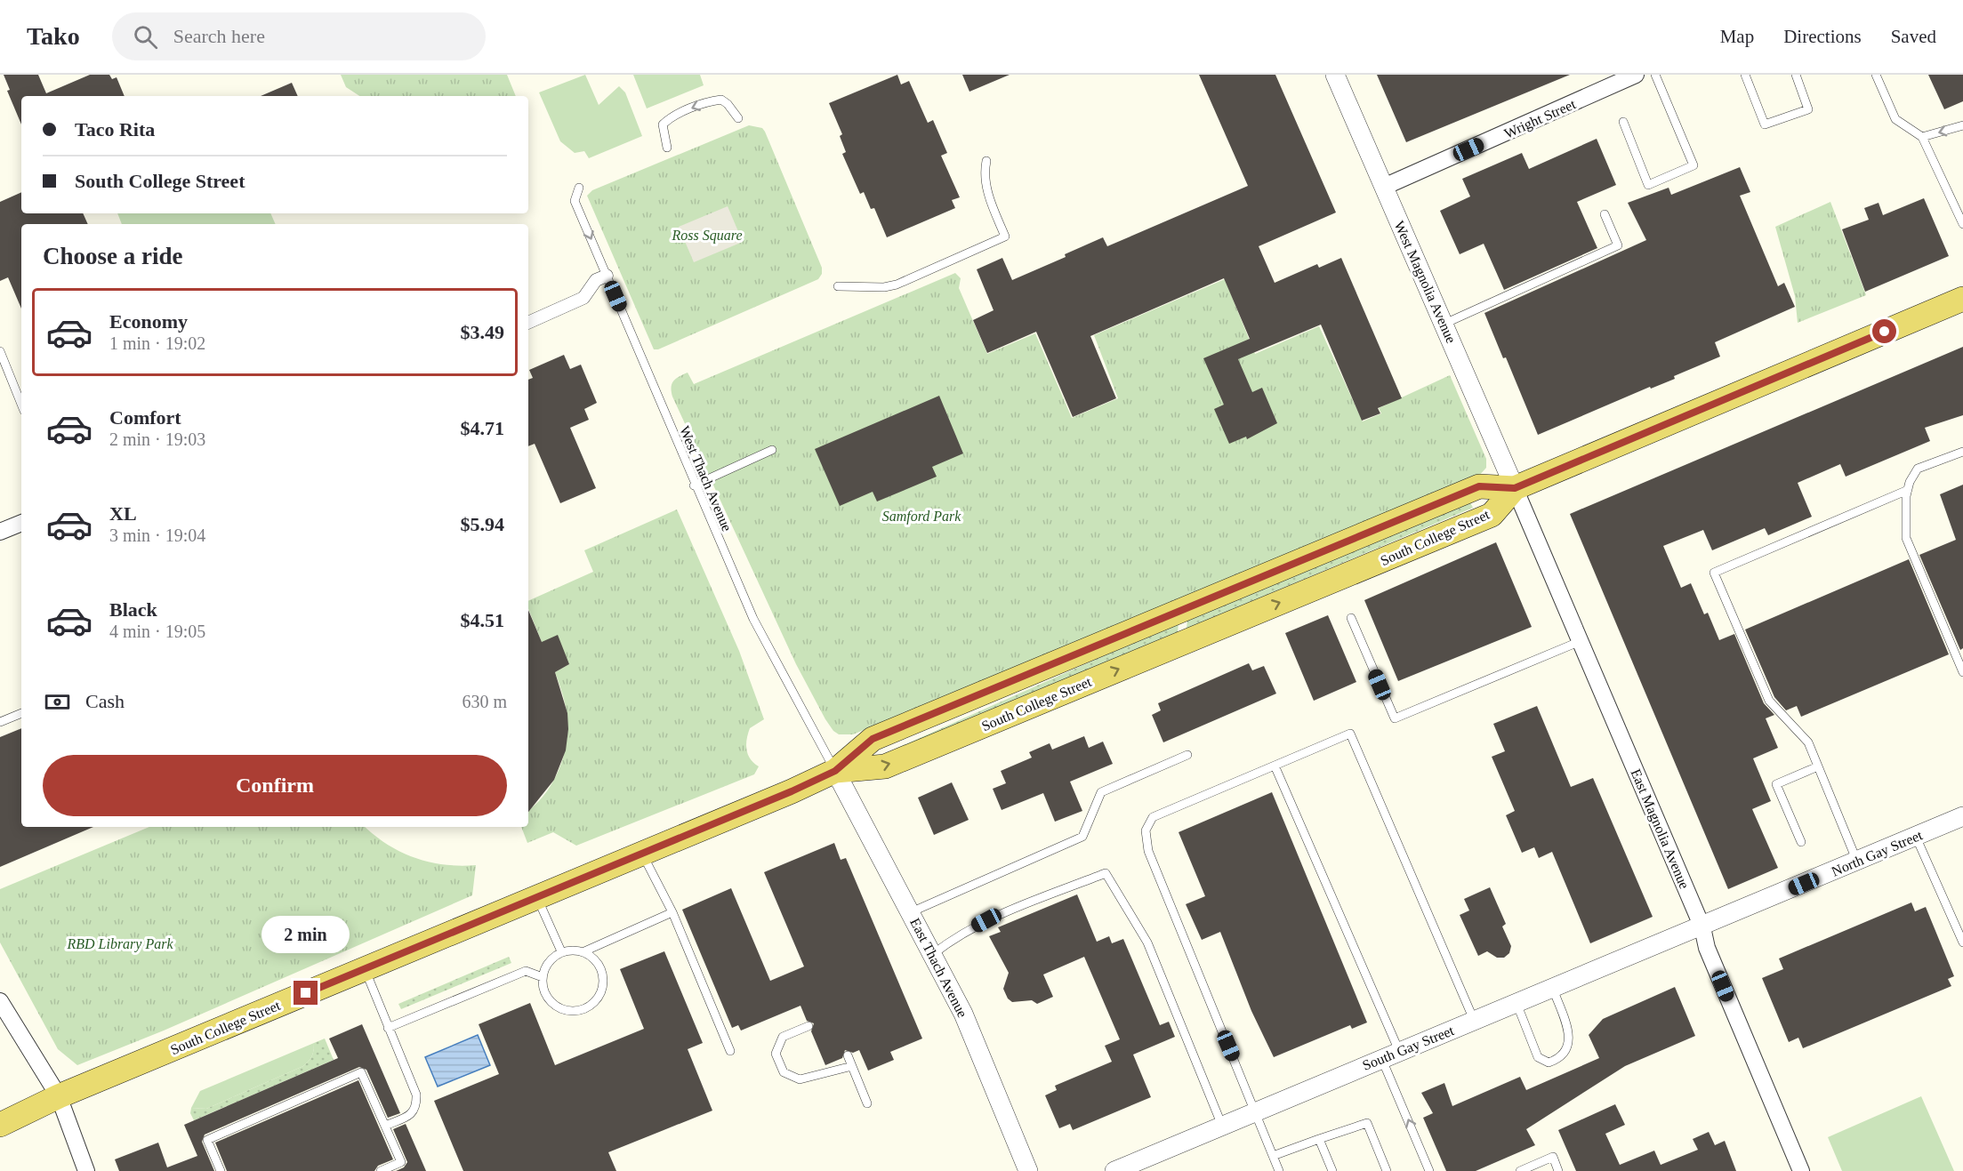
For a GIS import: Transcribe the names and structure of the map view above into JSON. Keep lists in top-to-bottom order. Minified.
{"streets":{"main road":["South College Street"],"street":["Wright Street","West Magnolia Avenue","East Magnolia Avenue","North Gay Street","East Thach Avenue","South Gay Street"],"lane":["West Thach Avenue"]},"crossings":[["Wright Street","West Magnolia Avenue"],["West Magnolia Avenue","South College Street"],["West Magnolia Avenue","East Magnolia Avenue"],["West Thach Avenue","South College Street"],["West Thach Avenue","East Thach Avenue"],["South College Street","East Magnolia Avenue"],["South College Street","East Thach Avenue"],["East Magnolia Avenue","North Gay Street"],["East Magnolia Avenue","South Gay Street"],["North Gay Street","South Gay Street"]],"parks":["Ross Square","Samford Park","RBD Library Park"],"page":{"header":"Tako","search":"Search here","nav":["Map","Directions","Saved"],"banner":["Taco Rita","South College Street"],"heading":"Choose a ride","list":[{"name":"Economy","note":"1 min · 19:02","value":"$3.49"},{"name":"Comfort","note":"2 min · 19:03","value":"$4.71"},{"name":"XL","note":"3 min · 19:04","value":"$5.94"},{"name":"Black","note":"4 min · 19:05","value":"$4.51"}],"pay":["Cash","630 m"],"buttons":"Confirm","bubble":"2 min"}}
